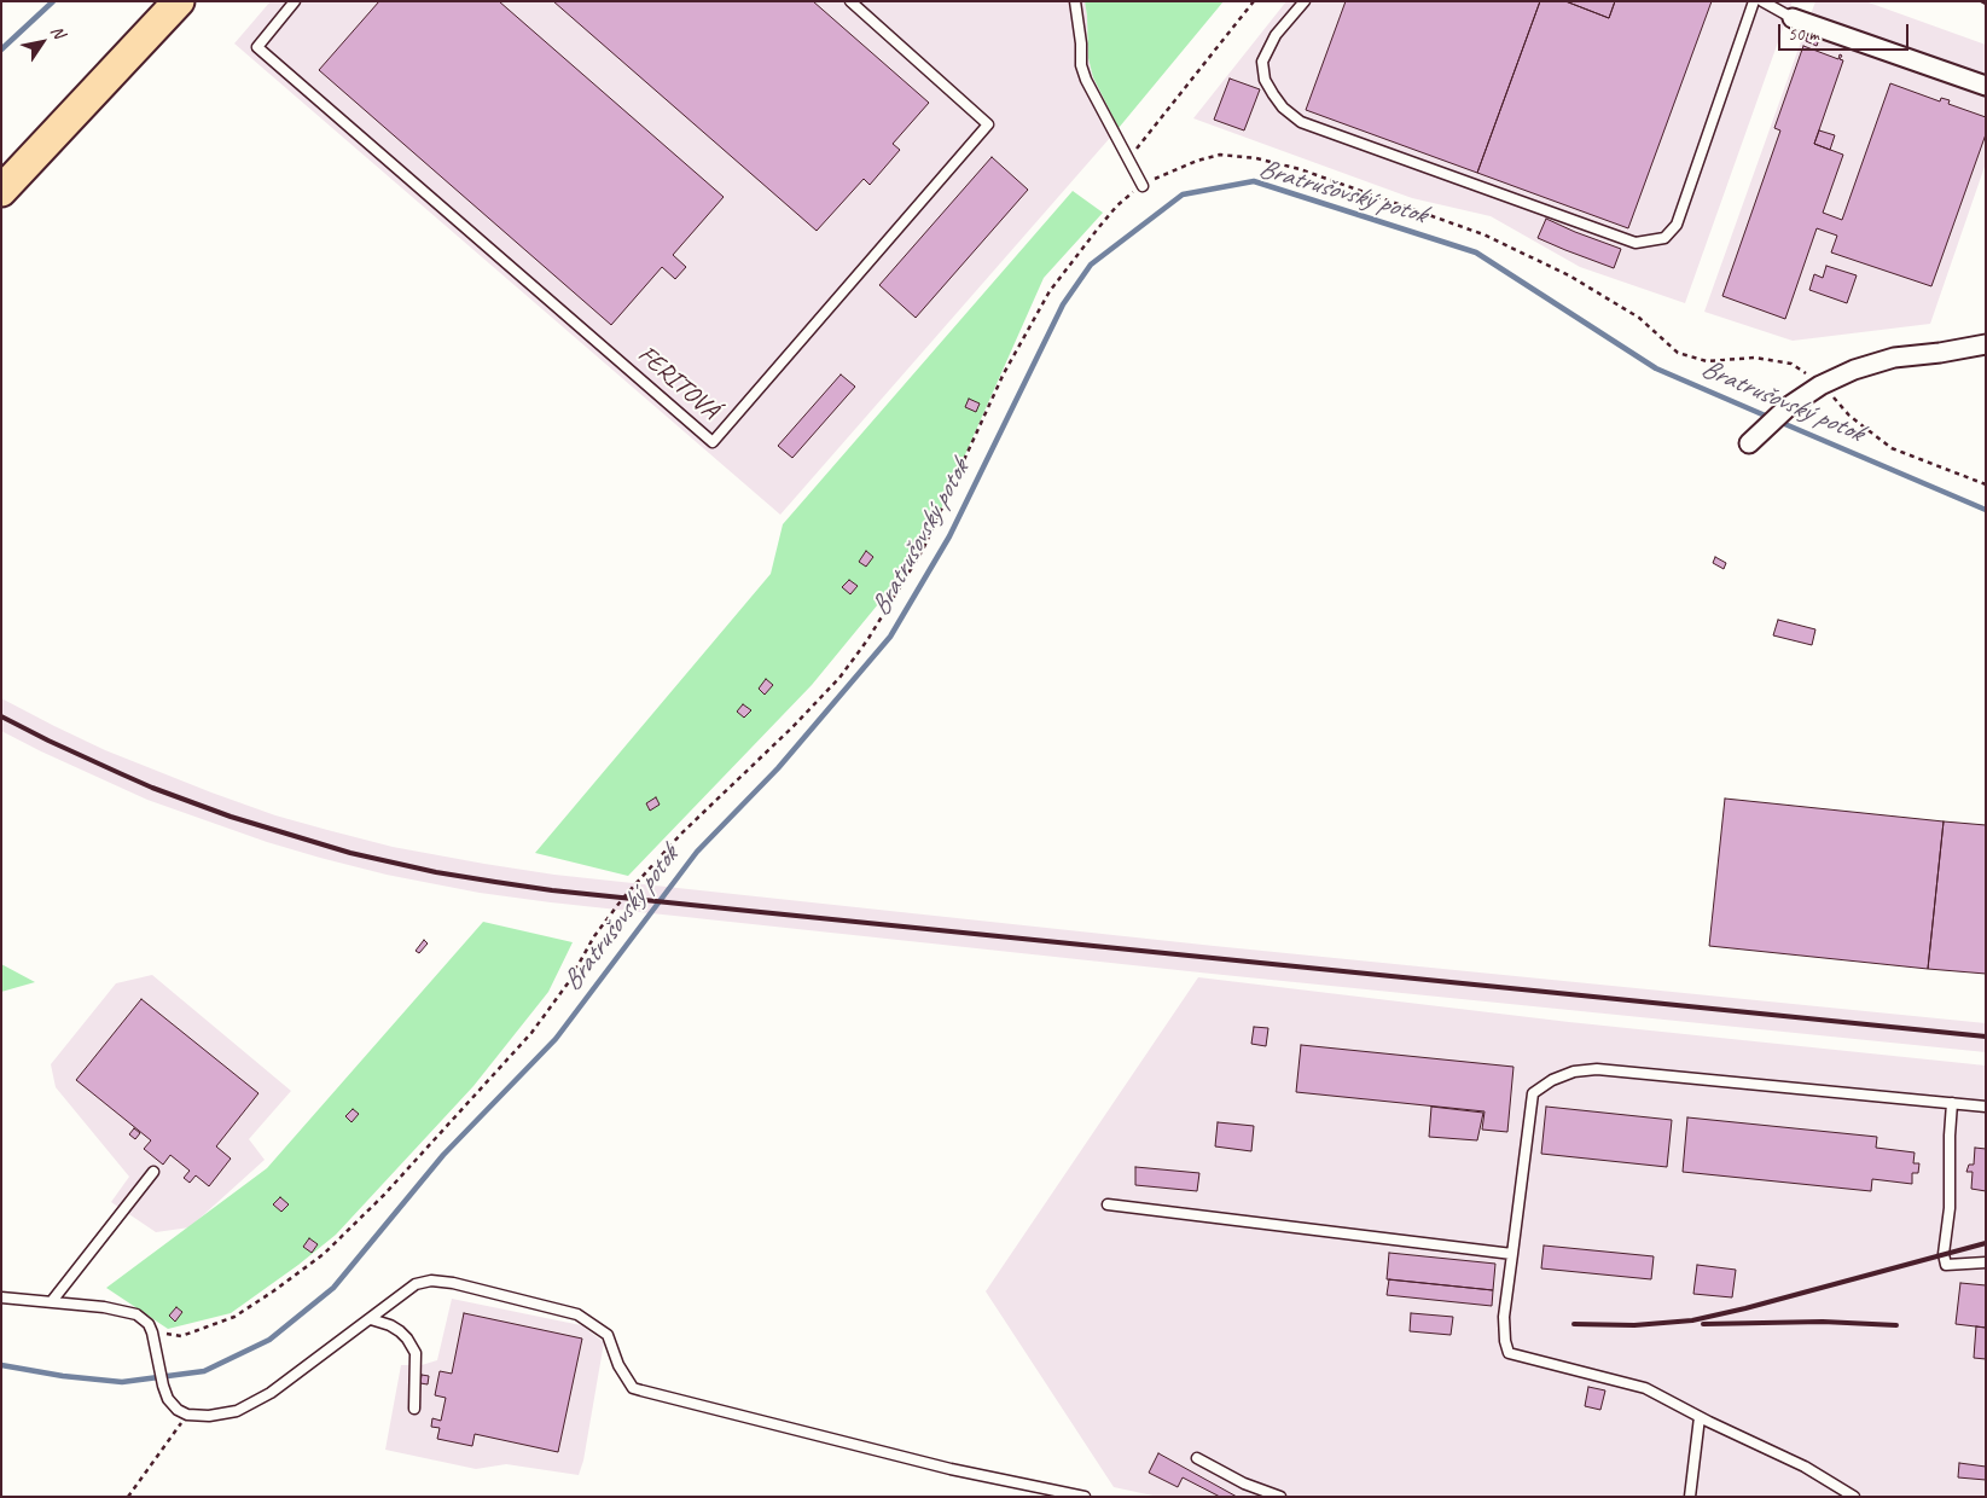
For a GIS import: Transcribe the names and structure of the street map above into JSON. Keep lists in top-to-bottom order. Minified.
{"streets":{"lane":["FERITOVÁ"]},"water":["Bratrušovský potok"],"scale_bar":"50 m","north":"top right"}
